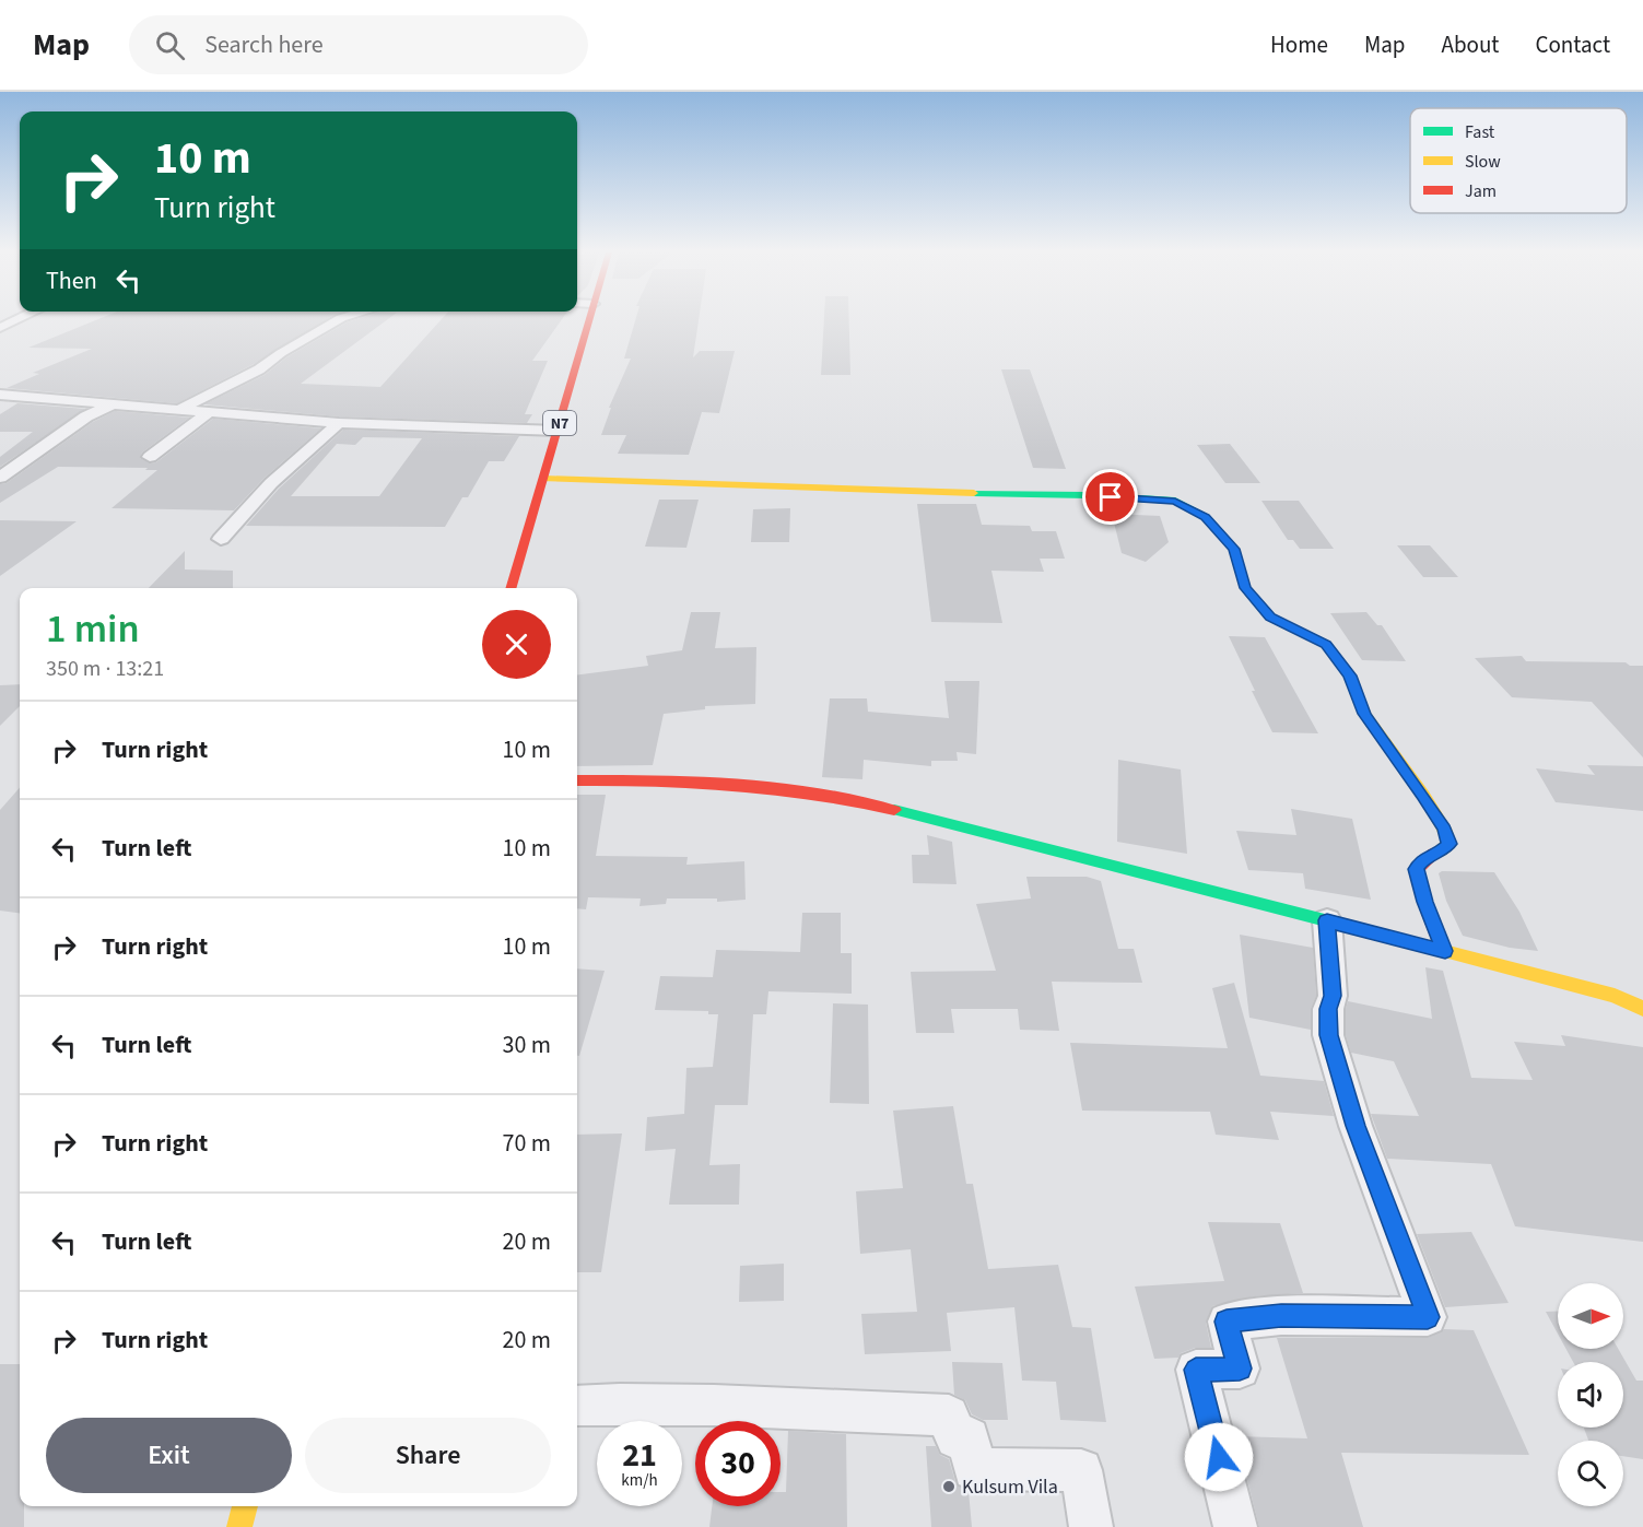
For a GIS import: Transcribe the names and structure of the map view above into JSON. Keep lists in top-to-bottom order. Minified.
{"streets":{"main road":["N7"]},"places":["Kulsum Vila"],"legend":["Fast","Slow","Jam"],"north":"right","page":{"header":"Map","search":"Search here","nav":["Home","Map","About","Contact"],"turn":["10 m","Turn right"],"then":"Then","heading":["1 min","350 m · 13:21"],"list":[{"name":"Turn right","value":"10 m"},{"name":"Turn left","value":"10 m"},{"name":"Turn right","value":"10 m"},{"name":"Turn left","value":"30 m"},{"name":"Turn right","value":"70 m"},{"name":"Turn left","value":"20 m"},{"name":"Turn right","value":"20 m"}],"buttons":["Exit","Share"],"speed":"21 km/h","limit":"30"}}
